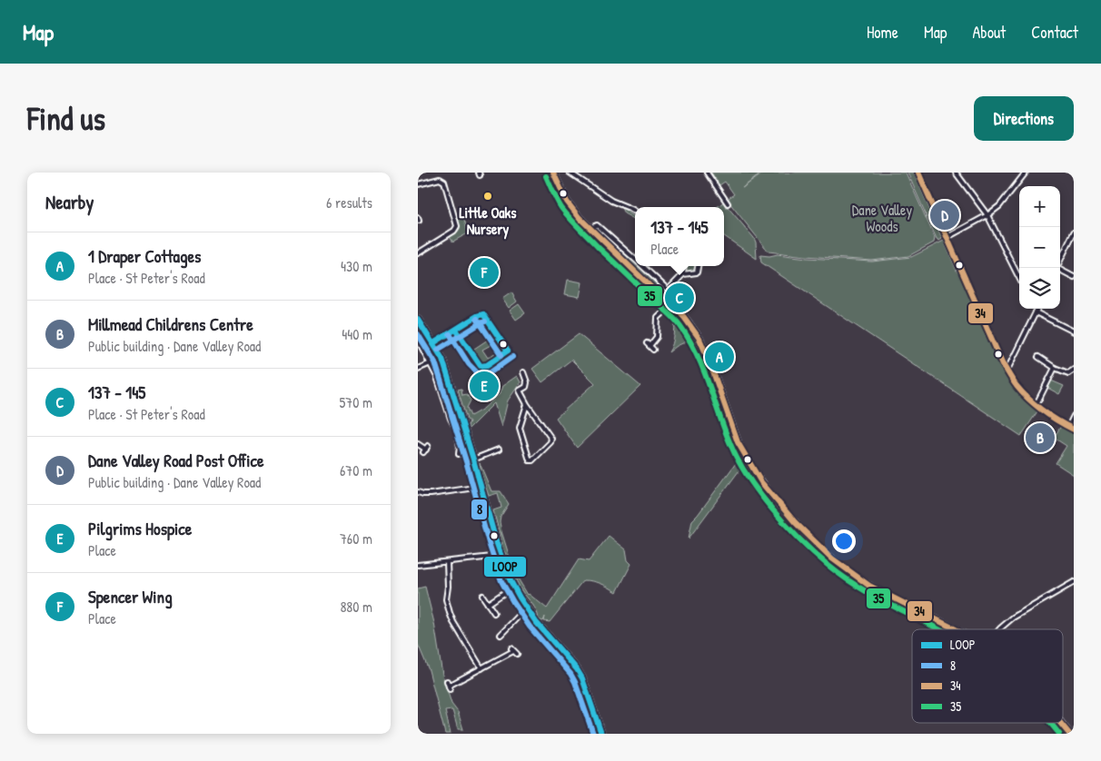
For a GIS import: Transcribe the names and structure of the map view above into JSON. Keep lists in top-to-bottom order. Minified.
{"parks":["Dane Valley Woods"],"places":["Little Oaks Nursery"],"lines":["transit line 34","transit line 35","transit line LOOP","transit line 8"],"legend":["LOOP","8","34","35"],"page":{"header":"Map","nav":["Home","Map","About","Contact"],"buttons":"Directions","title":"Find us","heading":["Nearby","6 results"],"map_buttons":["+","−"],"pins":["D","F","C","A","E","B"],"popup":["137 - 145","Place"],"list":[{"mark":"A","name":"1 Draper Cottages","note":"Place · St Peter's Road","value":"430 m"},{"mark":"B","name":"Millmead Childrens Centre","note":"Public building · Dane Valley Road","value":"440 m"},{"mark":"C","name":"137 - 145","note":"Place · St Peter's Road","value":"570 m"},{"mark":"D","name":"Dane Valley Road Post Office","note":"Public building · Dane Valley Road","value":"670 m"},{"mark":"E","name":"Pilgrims Hospice","note":"Place","value":"760 m"},{"mark":"F","name":"Spencer Wing","note":"Place","value":"880 m"}]}}
